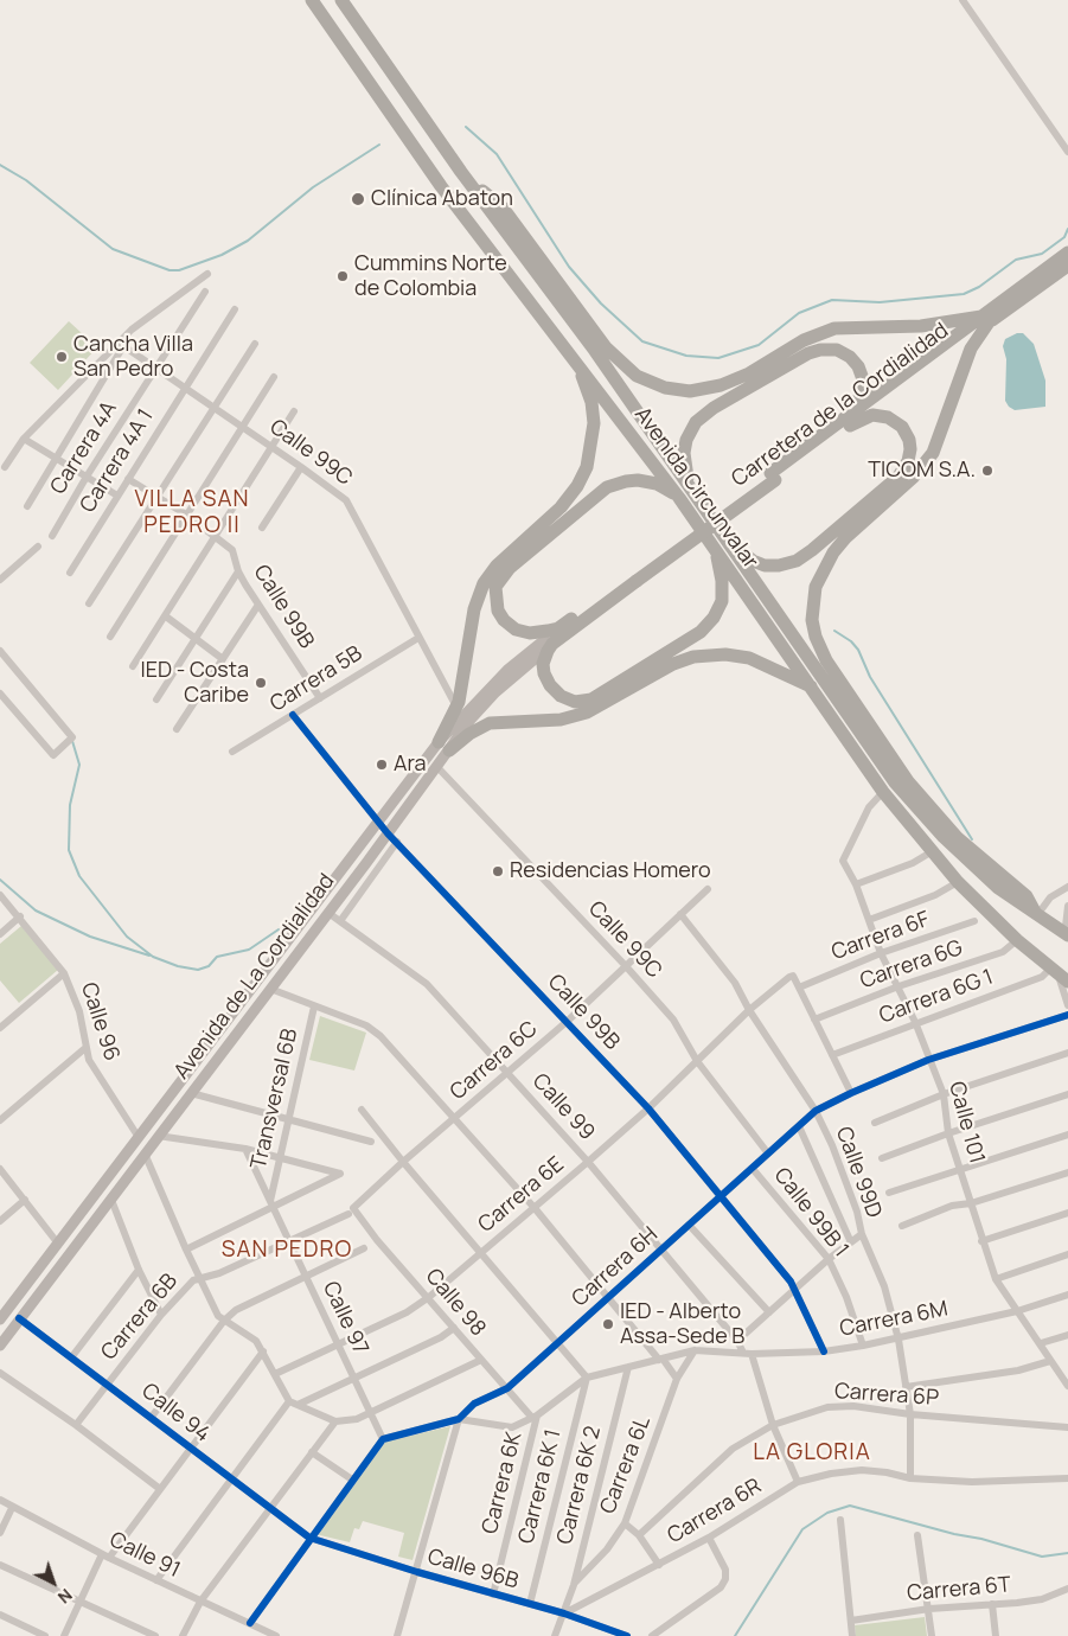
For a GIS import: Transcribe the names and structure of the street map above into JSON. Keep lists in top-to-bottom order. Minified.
{"streets":{"highway":["Carretera de la Cordialidad","Avenida Circunvalar"],"main road":["Avenida de La Cordialidad"],"street":["Carrera 4A","Calle 99C","Carrera 4A 1","Calle 99B","Carrera 5B","Carrera 6F","Carrera 6G","Carrera 6G 1","Calle 96","Carrera 6C","Transversal 6B","Calle 99","Calle 101","Calle 99D","Carrera 6E","Calle 99B 1","Carrera 6H","Calle 98","Carrera 6B","Calle 97","Carrera 6M","Carrera 6P","Calle 94","Carrera 6L","Carrera 6K","Carrera 6K 2","Carrera 6K 1","Carrera 6R","Calle 91","Calle 96B","Carrera 6T"]},"crossings":[["Carretera de la Cordialidad","Avenida de La Cordialidad"],["Carrera 4A","Calle 99C"],["Calle 99C","Carrera 4A 1"],["Calle 99C","Carrera 5B"],["Calle 99C","Avenida de La Cordialidad"],["Calle 99C","Carrera 6C"],["Calle 99C","Carrera 6E"],["Calle 99C","Carrera 6H"],["Carrera 4A 1","Calle 99B"],["Avenida Circunvalar","Carrera 6G"],["Avenida Circunvalar","Carrera 6G 1"],["Avenida Circunvalar","Calle 101"],["Calle 99B","Carrera 5B"],["Calle 99B","Avenida de La Cordialidad"],["Calle 99B","Carrera 6C"],["Calle 99B","Carrera 6E"],["Calle 99B","Carrera 6H"],["Calle 99B","Carrera 6M"],["Carrera 6F","Calle 101"],["Carrera 6F","Carrera 6E"],["Carrera 6G","Calle 101"],["Avenida de La Cordialidad","Calle 96"],["Avenida de La Cordialidad","Calle 99"],["Avenida de La Cordialidad","Calle 94"],["Carrera 6G 1","Calle 101"],["Carrera 6C","Calle 99"],["Carrera 6C","Calle 99D"],["Carrera 6C","Calle 98"],["Carrera 6C","Carrera 6B"],["Transversal 6B","Carrera 6B"],["Transversal 6B","Calle 97"],["Calle 99","Carrera 6E"],["Calle 99","Carrera 6H"],["Calle 99","Carrera 6M"],["Calle 99","Carrera 6P"],["Calle 99","Carrera 6R"],["Calle 101","Carrera 6H"],["Calle 101","Carrera 6M"],["Calle 99D","Carrera 6E"],["Calle 99D","Carrera 6H"],["Calle 99D","Carrera 6M"],["Calle 99D","Carrera 6P"],["Calle 99D","Carrera 6R"],["Carrera 6E","Calle 98"],["Carrera 6E","Calle 97"],["Calle 99B 1","Carrera 6H"],["Calle 99B 1","Carrera 6M"],["Carrera 6H","Calle 98"],["Carrera 6H","Calle 97"],["Carrera 6H","Carrera 6M"],["Calle 98","Carrera 6B"],["Calle 98","Carrera 6M"],["Calle 98","Carrera 6K"],["Carrera 6B","Calle 97"],["Carrera 6B","Calle 94"],["Carrera 6M","Carrera 6L"],["Carrera 6M","Carrera 6K"],["Carrera 6M","Carrera 6K 2"],["Carrera 6M","Carrera 6K 1"],["Calle 94","Calle 96B"],["Carrera 6L","Carrera 6K 2"],["Carrera 6K","Calle 96B"],["Carrera 6K 2","Carrera 6R"],["Carrera 6K 2","Calle 96B"],["Carrera 6K 1","Calle 96B"],["Carrera 6R","Calle 96B"]],"districts":["VILLA SAN PEDRO II","SAN PEDRO","LA GLORIA"],"places":["Clínica Abaton","Cummins Norte de Colombia","Cancha Villa San Pedro","TICOM S.A.","IED - Costa Caribe","Ara","Residencias Homero","IED - Alberto Assa-Sede B"],"north":"bottom right"}
